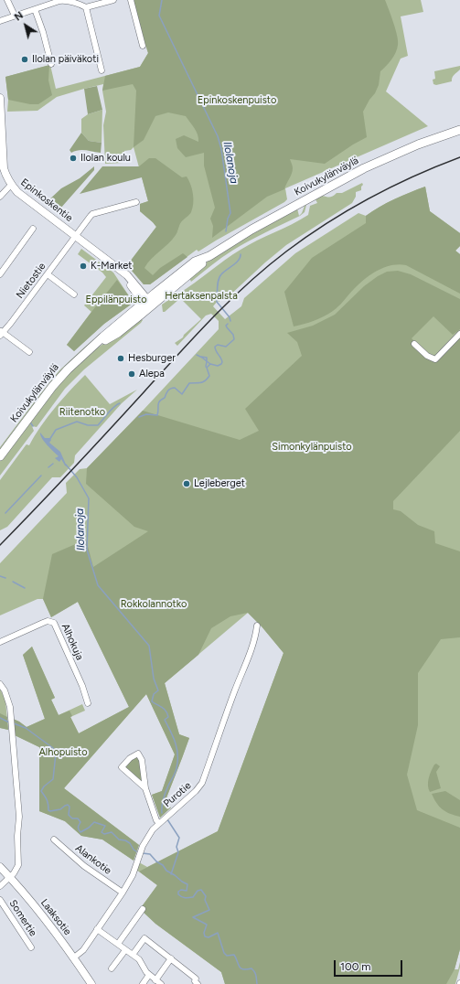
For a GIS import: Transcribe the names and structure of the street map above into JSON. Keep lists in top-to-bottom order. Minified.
{"streets":{"main road":["Koivukylänväylä"],"street":["Epinkoskentie","Nietostie","Alhokuja","Purotie","Alankotie","Laaksotie","Somertie"]},"crossings":[["Koivukylänväylä","Epinkoskentie"],["Epinkoskentie","Nietostie"],["Purotie","Alankotie"],["Purotie","Laaksotie"]],"water":["Ilolanoja"],"parks":["Epinkoskenpuisto","Hertaksenpalsta","Eppilänpuisto","Riitenotko","Simonkylänpuisto","Rokkolannotko","Alhopuisto"],"places":["Ilolan päiväkoti","Ilolan koulu","K-Market","Hesburger","Alepa","Lejleberget"],"scale_bar":"100 m","north":"top left"}
